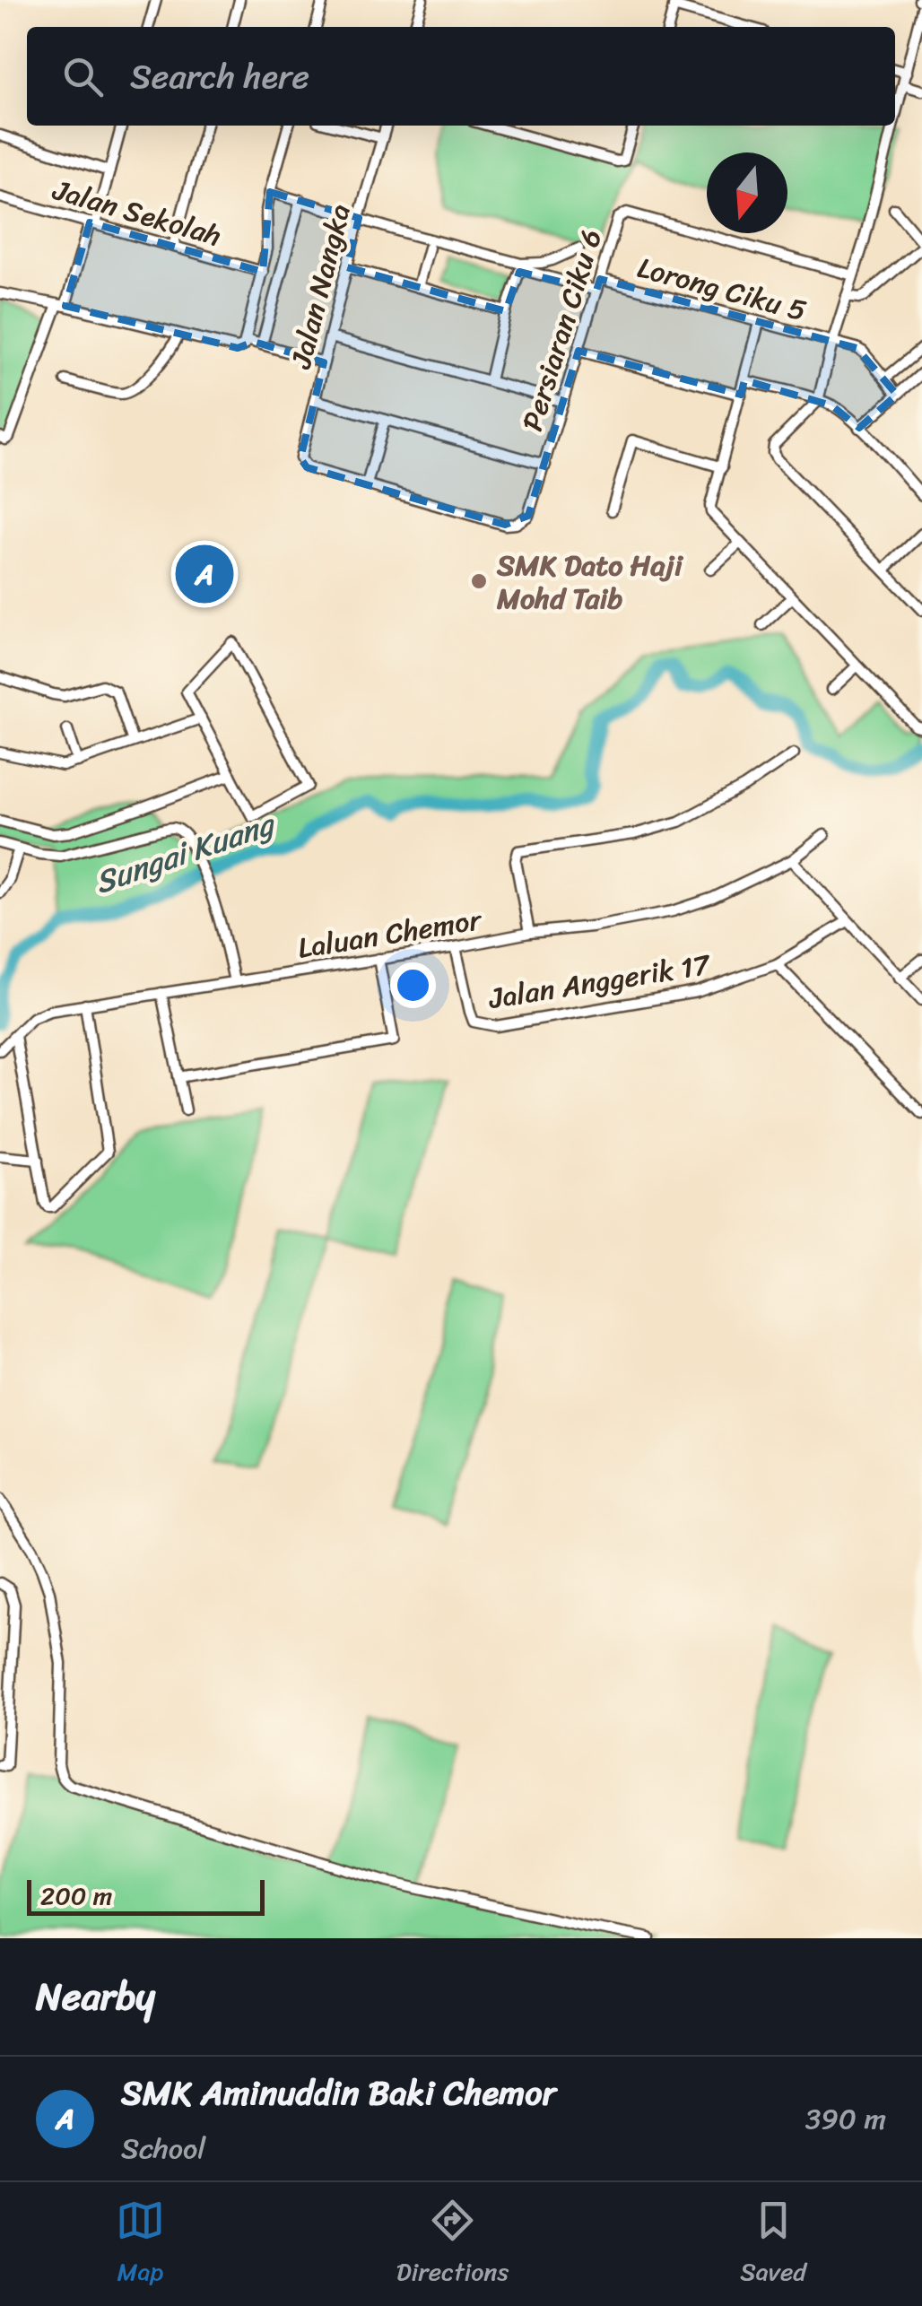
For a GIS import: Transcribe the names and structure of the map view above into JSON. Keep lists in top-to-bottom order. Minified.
{"streets":{"street":["Jalan Sekolah","Jalan Nangka","Lorong Ciku 5","Persiaran Ciku 6","Laluan Chemor","Jalan Anggerik 17"]},"crossings":[["Jalan Nangka","Persiaran Ciku 6"],["Lorong Ciku 5","Persiaran Ciku 6"],["Laluan Chemor","Jalan Anggerik 17"]],"water":["Sungai Kuang"],"places":["SMK Dato Haji Mohd Taib"],"scale_bar":"200 m","north":"bottom","page":{"search":"Search here","pins":"A","scale":"200 m","heading":"Nearby","list":[{"mark":"A","name":"SMK Aminuddin Baki Chemor","note":"School","value":"390 m"}],"nav":["Map","Directions","Saved"]}}
